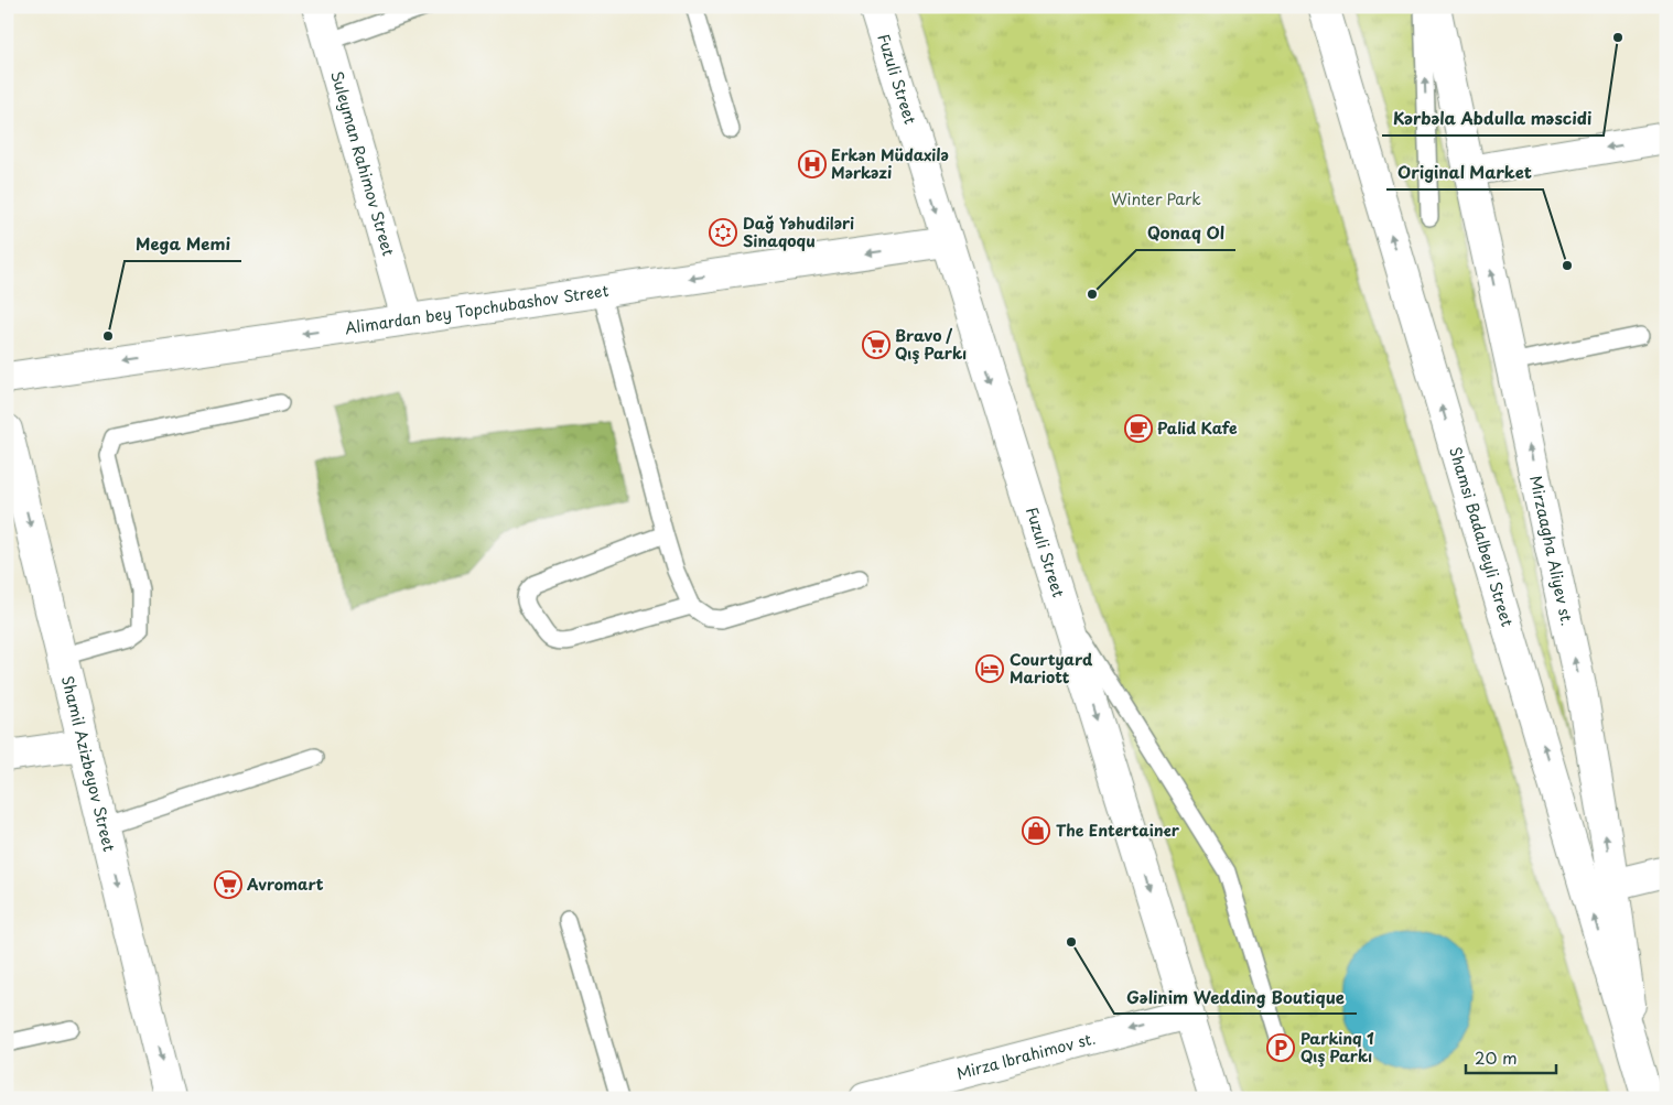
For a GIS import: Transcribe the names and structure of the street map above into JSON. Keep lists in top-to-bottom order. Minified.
{"streets":{"street":["Fuzuli Street","Suleyman Rahimov Street","Alimardan bey Topchubashov Street","Shamsi Badalbeyli Street","Mirzaagha Aliyev st.","Shamil Azizbeyov Street","Mirza Ibrahimov st."]},"crossings":[["Fuzuli Street","Alimardan bey Topchubashov Street"],["Fuzuli Street","Mirza Ibrahimov st."],["Suleyman Rahimov Street","Alimardan bey Topchubashov Street"],["Shamsi Badalbeyli Street","Mirzaagha Aliyev st."]],"one_way":["Fuzuli Street","Alimardan bey Topchubashov Street","Shamsi Badalbeyli Street","Mirzaagha Aliyev st.","Shamil Azizbeyov Street","Mirza Ibrahimov st."],"parks":["Winter Park"],"places":{"other":["Kərbəla Abdulla məscidi","Original Market","Qonaq Ol","Mega Memi","Gəlinim Wedding Boutique"],"hospital":["Erkən Müdaxilə Mərkəzi"],"synagogue":["Dağ Yəhudiləri Sinaqoqu"],"supermarket":["Bravo / Qış Parkı","Avromart"],"cafe":["Palid Kafe"],"hotel":["Courtyard Mariott"],"shop":["The Entertainer"],"parking":["Parkinq 1 Qış Parkı"]},"scale_bar":"20 m"}
